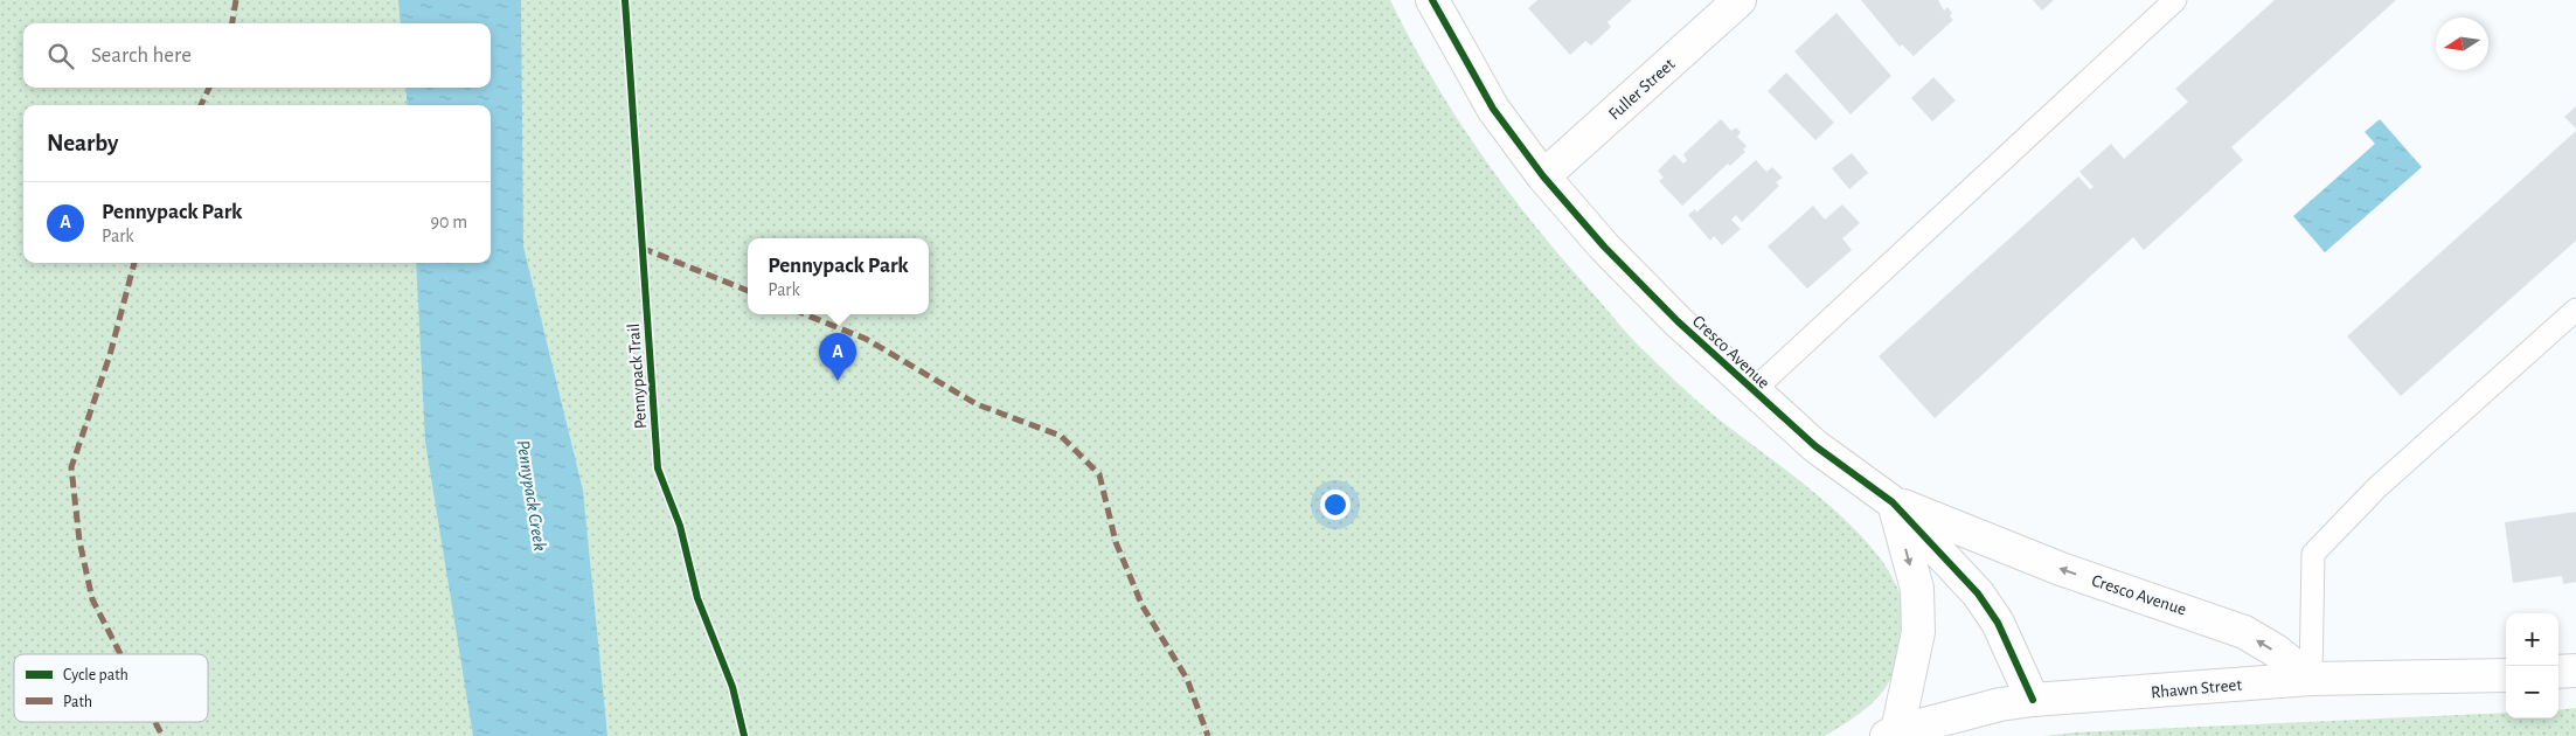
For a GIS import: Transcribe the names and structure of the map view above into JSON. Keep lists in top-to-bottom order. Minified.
{"streets":{"street":["Fuller Street","Cresco Avenue","Rhawn Street"],"cycle path":["Pennypack Trail"]},"crossings":[["Fuller Street","Cresco Avenue"],["Cresco Avenue","Rhawn Street"]],"water":["Pennypack Creek"],"legend":["Cycle path","Path"],"north":"left","page":{"search":"Search here","heading":"Nearby","list":[{"mark":"A","name":"Pennypack Park","note":"Park","value":"90 m"}],"popup":["Pennypack Park","Park"],"pins":"A","map_buttons":["+","−"]}}
